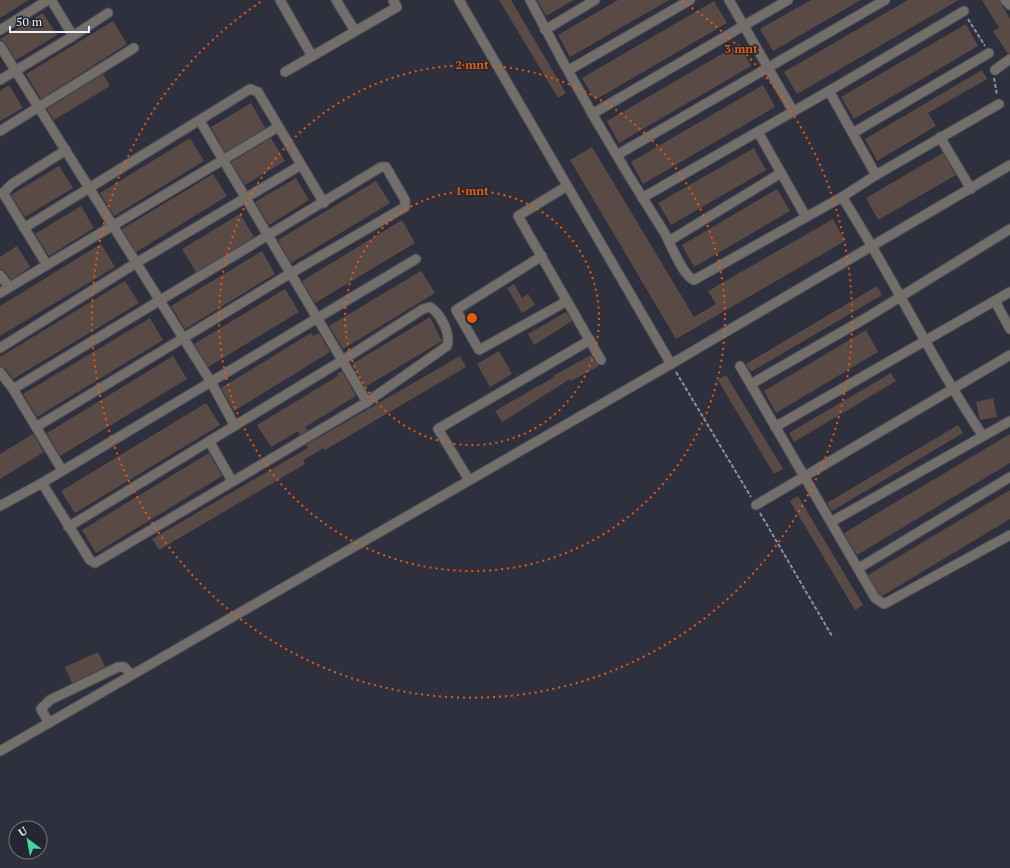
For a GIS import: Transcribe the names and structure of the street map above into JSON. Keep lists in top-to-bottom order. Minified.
{"scale_bar":"50 m","north":"top left","rings":["3 mnt","2 mnt","1 mnt"]}
